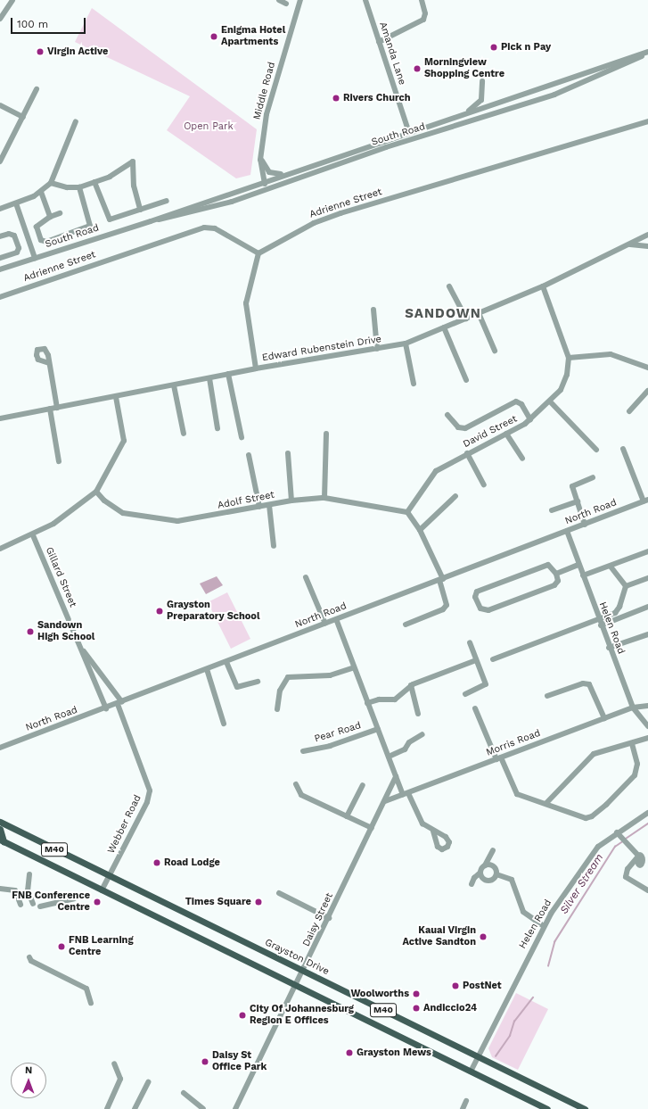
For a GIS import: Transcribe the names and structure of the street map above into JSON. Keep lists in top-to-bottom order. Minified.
{"streets":{"main road":["M40","Grayston Drive"],"street":["Amanda Lane","Middle Road","South Road","Adrienne Street","Edward Rubenstein Drive","David Street","Adolf Street","North Road","Gillard Street","Helen Road","Pear Road","Morris Road","Webber Road","Daisy Street"]},"crossings":[["Amanda Lane","South Road"],["Middle Road","South Road"],["Edward Rubenstein Drive","David Street"],["David Street","Adolf Street"],["North Road","Gillard Street"],["North Road","Helen Road"],["North Road","Webber Road"],["Gillard Street","Webber Road"],["Helen Road","Morris Road"],["Helen Road","M40"],["Helen Road","Grayston Drive"],["Morris Road","Daisy Street"],["Webber Road","M40"],["Webber Road","Grayston Drive"],["M40","Daisy Street"],["Daisy Street","Grayston Drive"]],"districts":["SANDOWN"],"water":["Silver Stream"],"parks":["Open Park"],"places":["Enigma Hotel Apartments","Pick n Pay","Virgin Active","Morningview Shopping Centre","Rivers Church","Grayston Preparatory School","Sandown High School","Road Lodge","FNB Conference Centre","Times Square","Kauai Virgin Active Sandton","FNB Learning Centre","PostNet","Woolworths","Andiccio24","City Of Johannesburg Region E Offices","Grayston Mews","Daisy St Office Park"],"scale_bar":"100 m","north":"top"}
